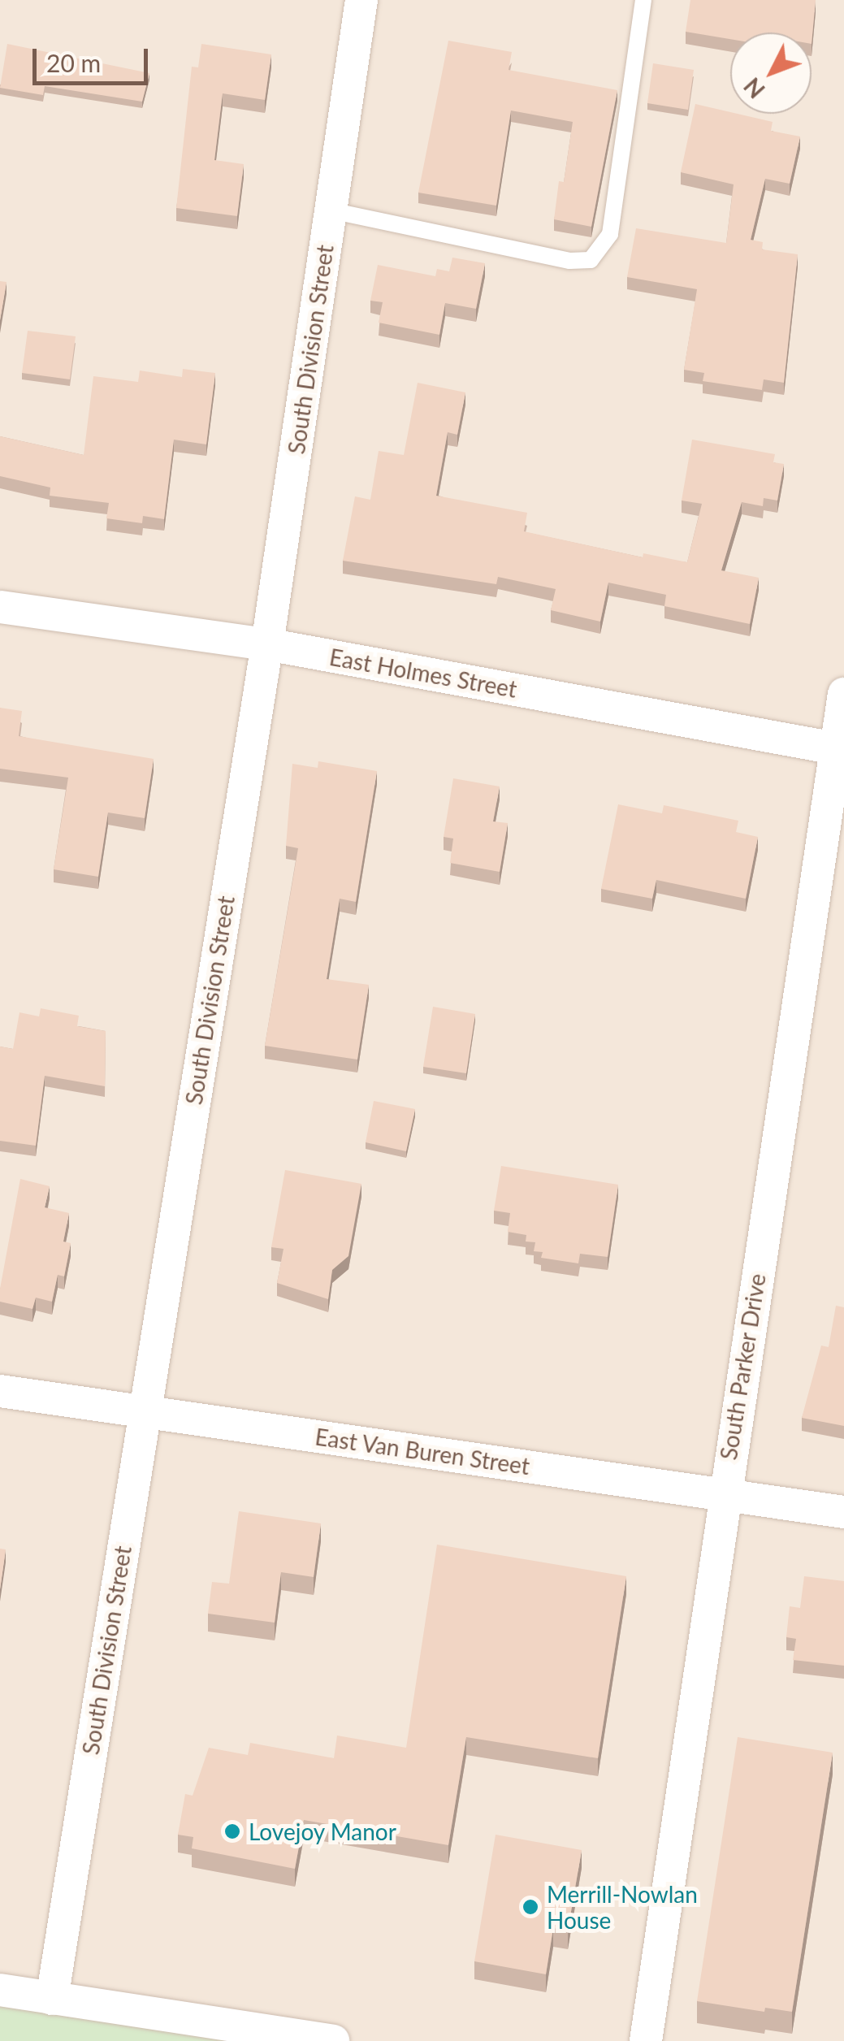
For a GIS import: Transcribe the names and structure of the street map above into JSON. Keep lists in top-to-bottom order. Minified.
{"streets":{"street":["South Division Street","East Holmes Street","South Parker Drive","East Van Buren Street"]},"crossings":[["South Division Street","East Holmes Street"],["South Division Street","East Van Buren Street"],["East Holmes Street","South Parker Drive"],["South Parker Drive","East Van Buren Street"]],"places":["Lovejoy Manor","Merrill-Nowlan House"],"scale_bar":"20 m","north":"bottom left"}
